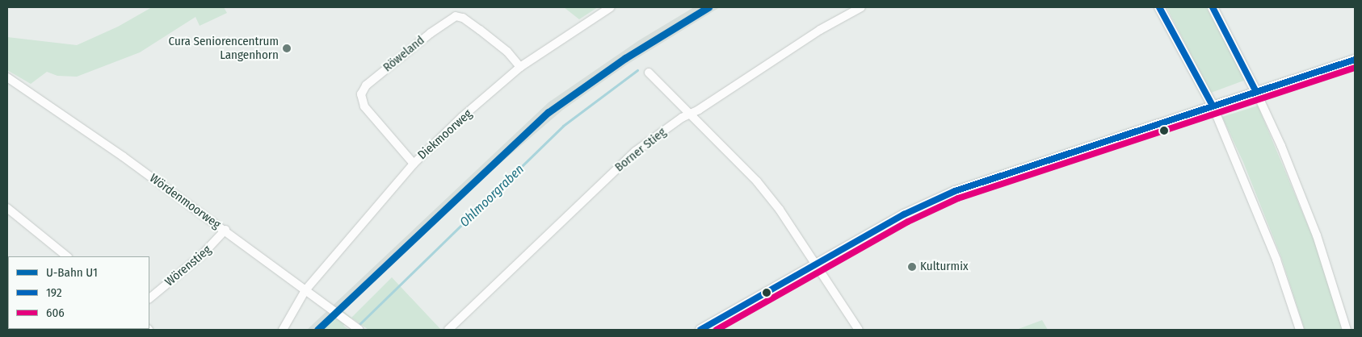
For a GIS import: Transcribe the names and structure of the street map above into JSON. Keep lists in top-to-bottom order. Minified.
{"streets":{"street":["Röweland","Diekmoorweg","Borner Stieg","Wördenmoorweg","Wörenstieg"]},"crossings":[["Röweland","Diekmoorweg"],["Diekmoorweg","Wördenmoorweg"],["Wördenmoorweg","Wörenstieg"]],"water":["Ohlmoorgraben"],"places":["Cura Seniorencentrum Langenhorn","Kulturmix"],"lines":["metro line U1","transit line 192","transit line 606"],"legend":["U-Bahn U1","192","606"]}
